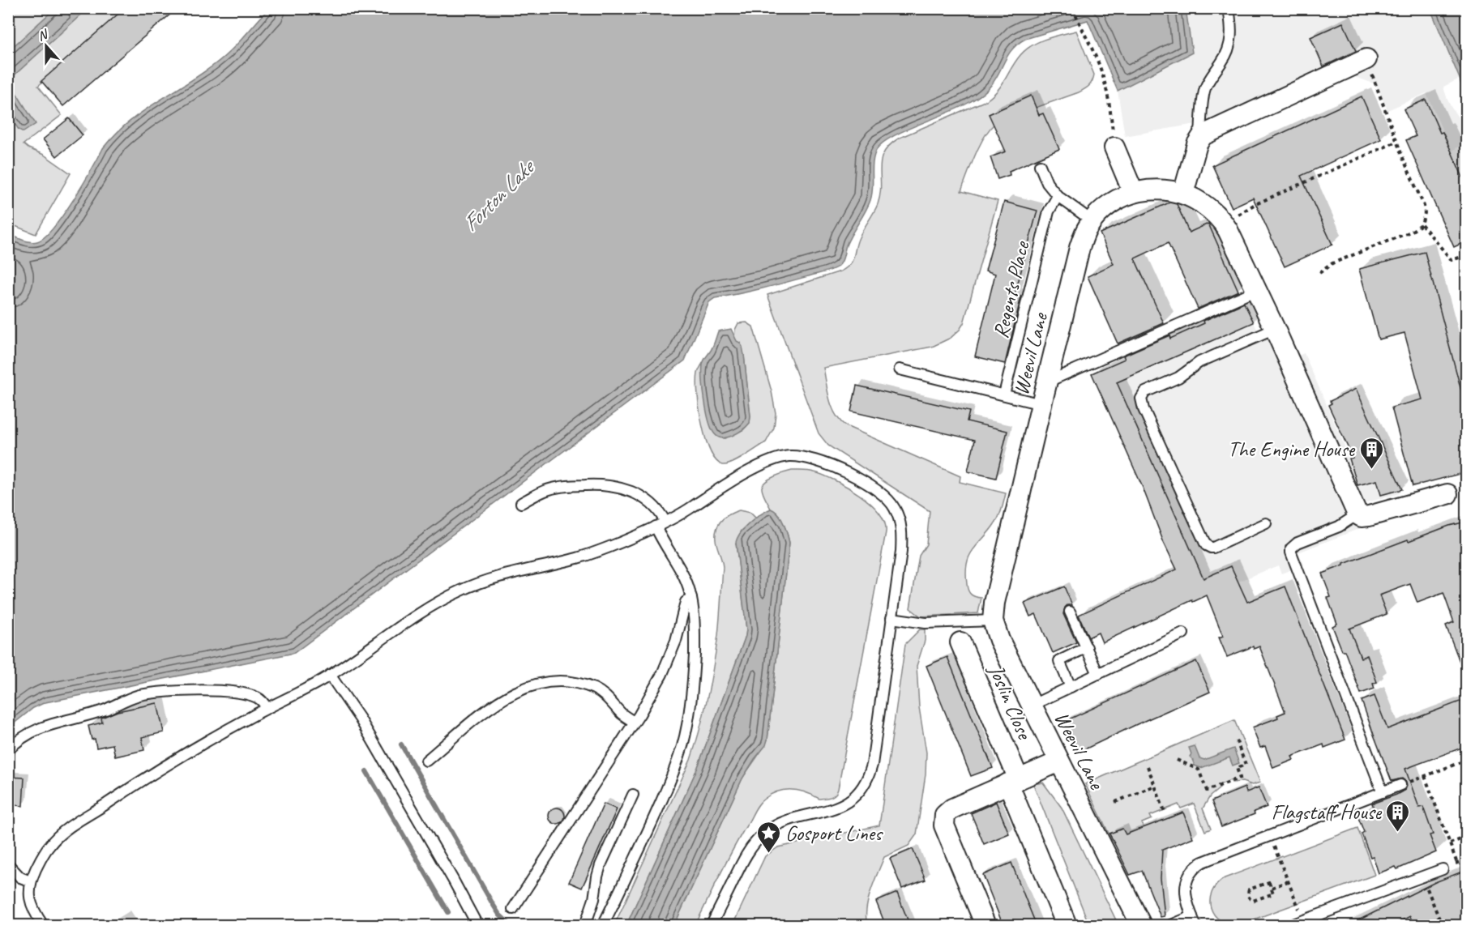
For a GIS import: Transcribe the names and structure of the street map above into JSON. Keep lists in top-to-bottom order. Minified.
{"streets":{"street":["Weevil Lane","Joslin Close"],"lane":["Regents Place"]},"water":["Forton Lake"],"places":{"building":["The Engine House","Flagstaff House"],"place":["Gosport Lines"]},"north":"top"}
